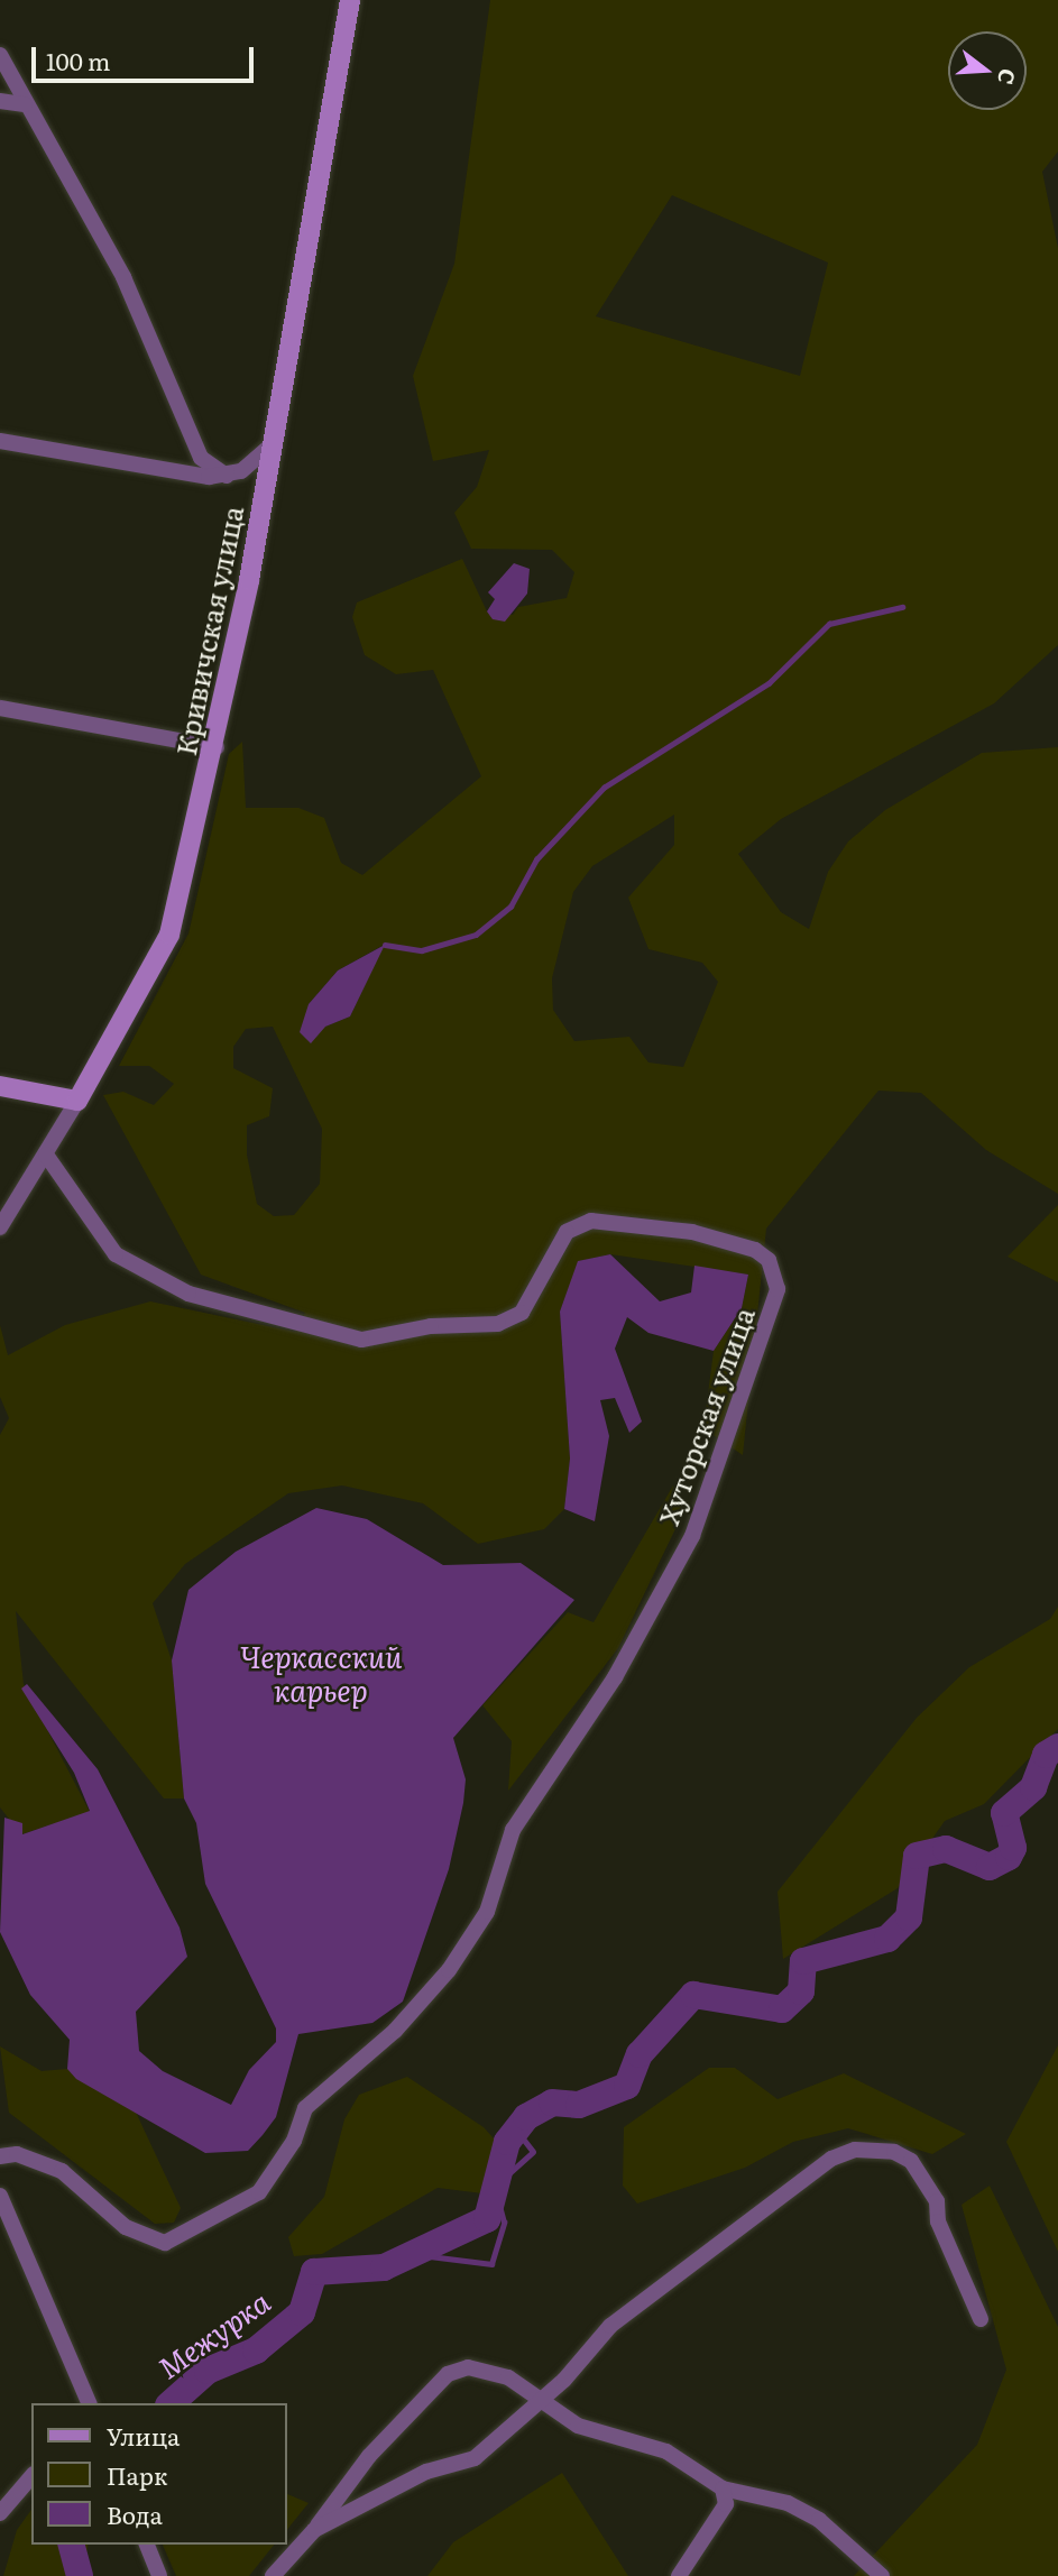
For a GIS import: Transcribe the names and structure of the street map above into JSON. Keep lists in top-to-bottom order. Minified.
{"streets":{"street":["Кривичская улица","Хуторская улица"]},"crossings":[["Кривичская улица","Хуторская улица"]],"water":["Черкасский карьер","Межурка"],"legend":["Улица","Парк","Вода"],"scale_bar":"100 m","north":"right"}
